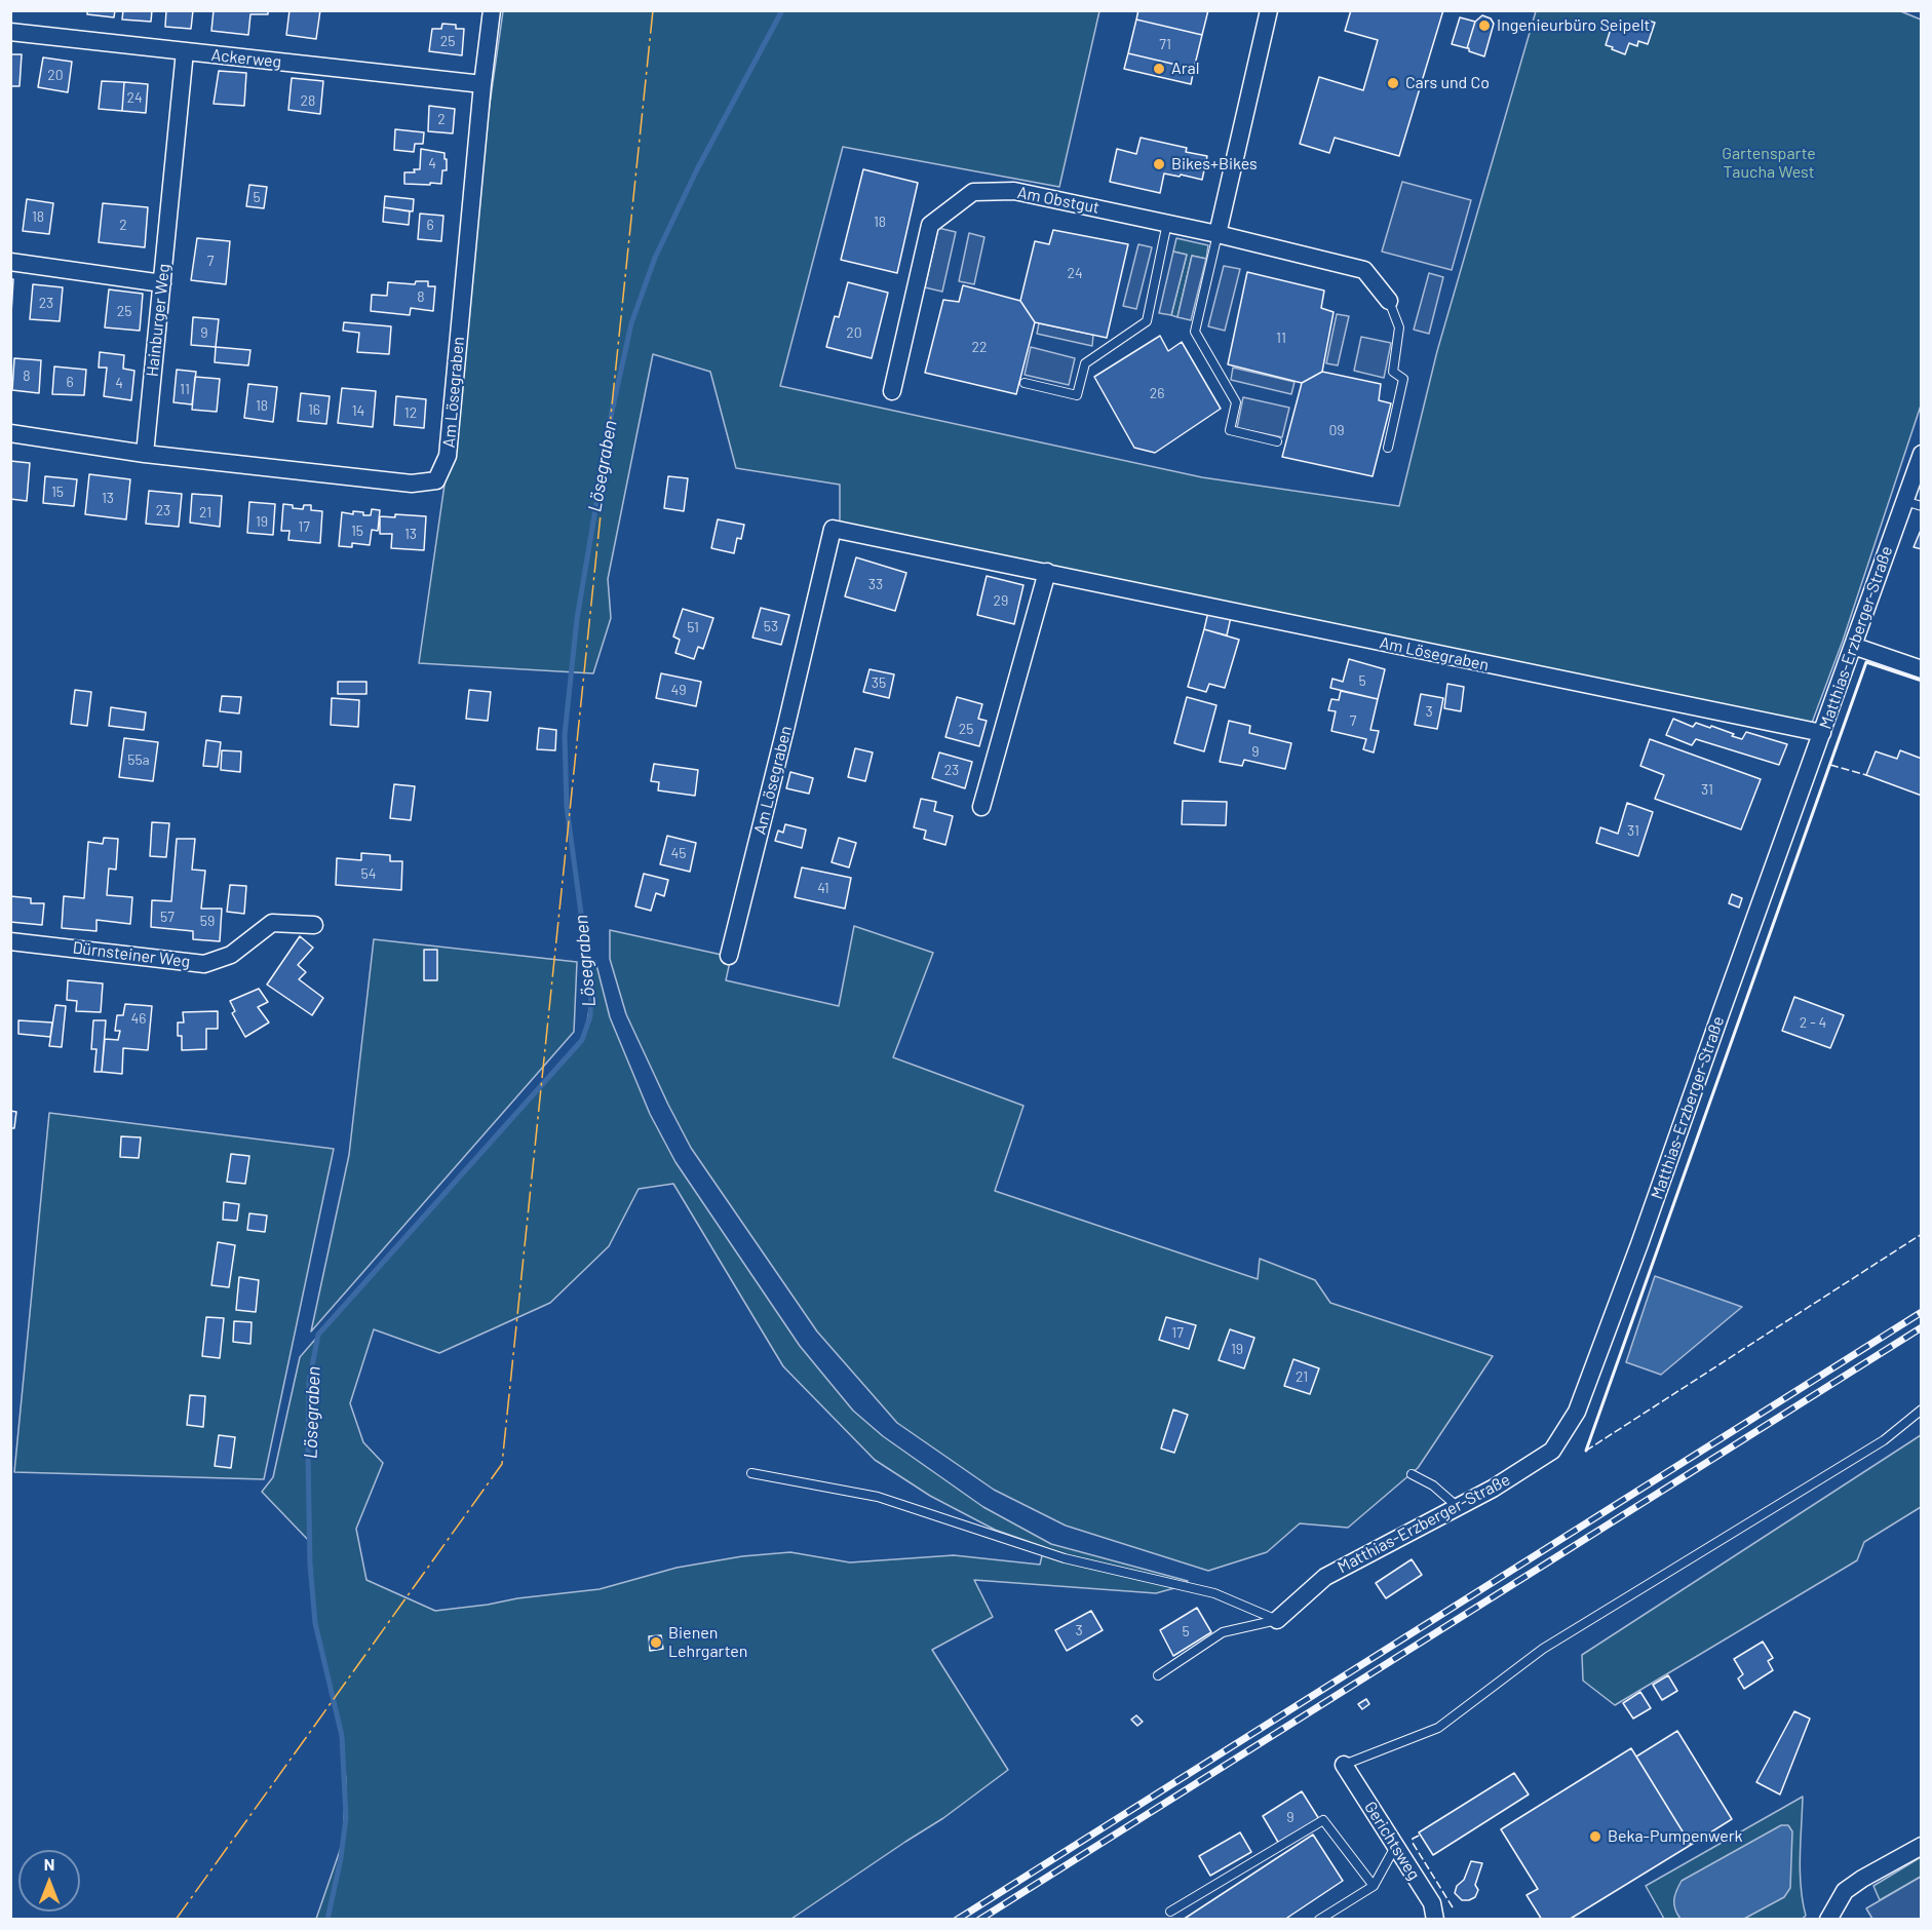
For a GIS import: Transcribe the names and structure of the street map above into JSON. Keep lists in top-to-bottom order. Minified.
{"streets":{"street":["Ackerweg","Am Obstgut","Hainburger Weg","Am Lösegraben","Matthias-Erzberger-Straße","Dürnsteiner Weg","Gerichtsweg"]},"crossings":[["Ackerweg","Hainburger Weg"],["Ackerweg","Am Lösegraben"],["Hainburger Weg","Am Lösegraben"],["Am Lösegraben","Matthias-Erzberger-Straße"]],"water":["Lösegraben"],"parks":["Gartensparte Taucha West"],"places":["Ingenieurbüro Seipelt","Aral","Cars und Co","Bikes+Bikes","Bienen Lehrgarten","Beka-Pumpenwerk"],"house_numbers":["25","71","20","24","28","2","4","5","18","18","2","6","7","24","8","23","25","9","20","11","22","8","6","4","11","26","18","16","14","12","09","15","13","23","21","19","17","15","13","33","29","53","51","5","35","49","3","7","25","9","55a","23","31","31","45","54","41","57","59","46","2 - 4","17","19","21","3","5","9"],"north":"top"}
